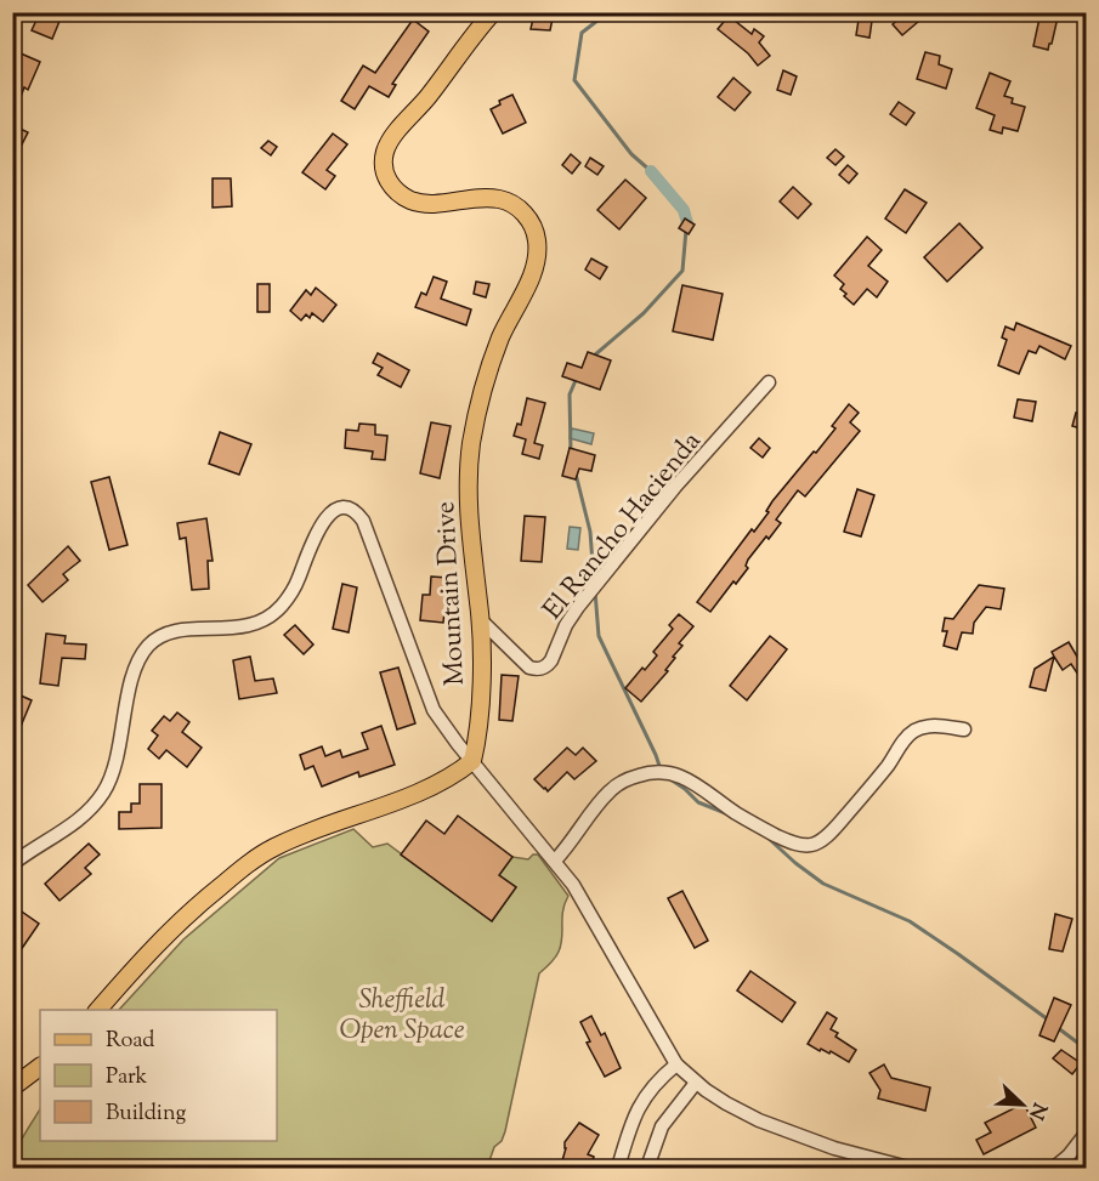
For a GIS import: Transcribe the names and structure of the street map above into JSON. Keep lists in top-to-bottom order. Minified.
{"streets":{"main road":["Mountain Drive"],"street":["El Rancho Hacienda"]},"crossings":[["El Rancho Hacienda","Mountain Drive"]],"parks":["Sheffield Open Space"],"legend":["Road","Park","Building"],"north":"bottom right"}
